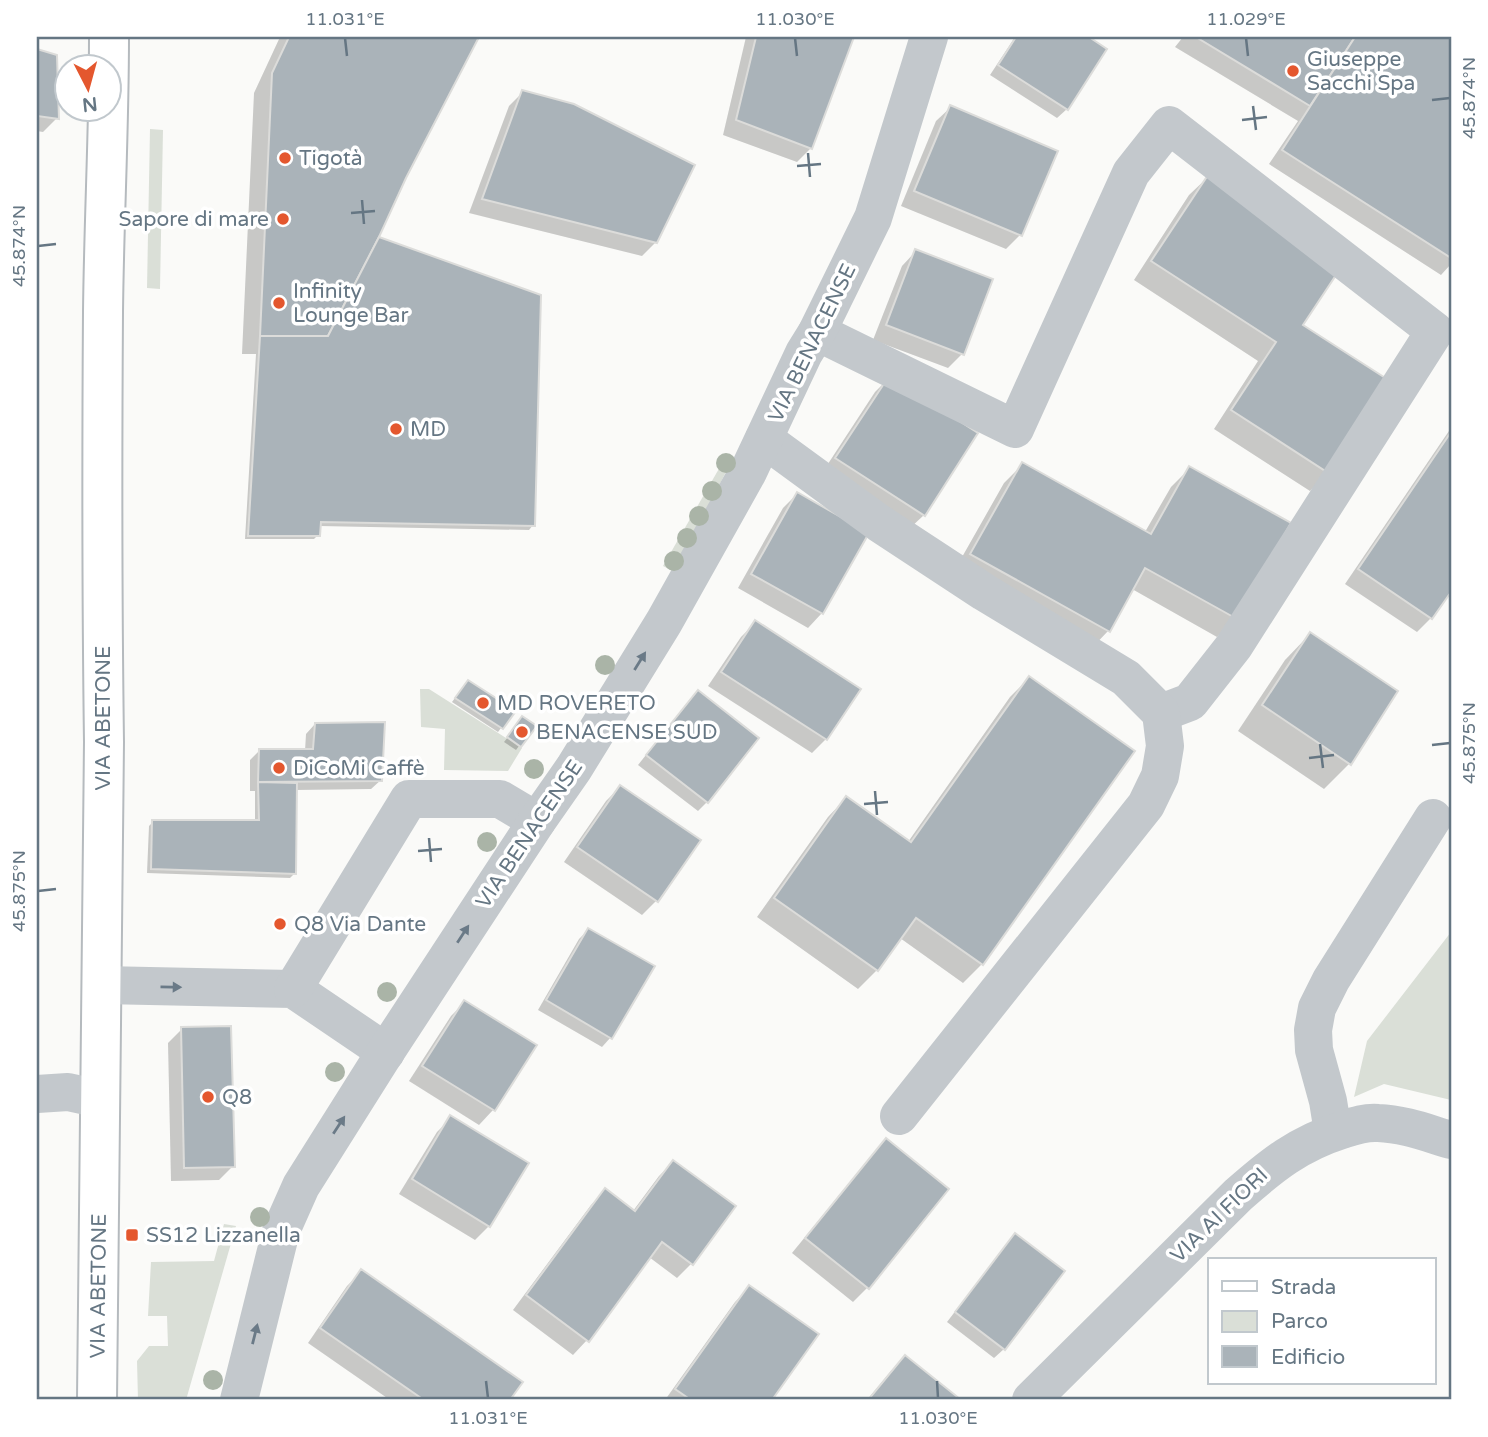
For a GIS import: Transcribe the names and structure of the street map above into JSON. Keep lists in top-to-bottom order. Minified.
{"streets":{"main road":["VIA ABETONE"],"street":["VIA BENACENSE","VIA AI FIORI"]},"one_way":["VIA BENACENSE"],"places":{"other":["Giuseppe Sacchi Spa","Tigotà","Sapore di mare","Infinity Lounge Bar","MD","MD ROVERETO","BENACENSE SUD","DiCoMi Caffè","Q8 Via Dante","Q8"],"transit":["SS12 Lizzanella"]},"legend":["Strada","Parco","Edificio"],"north":"bottom","coordinates":["11.031°E","11.030°E","11.029°E","45.874°N","45.875°N"]}
